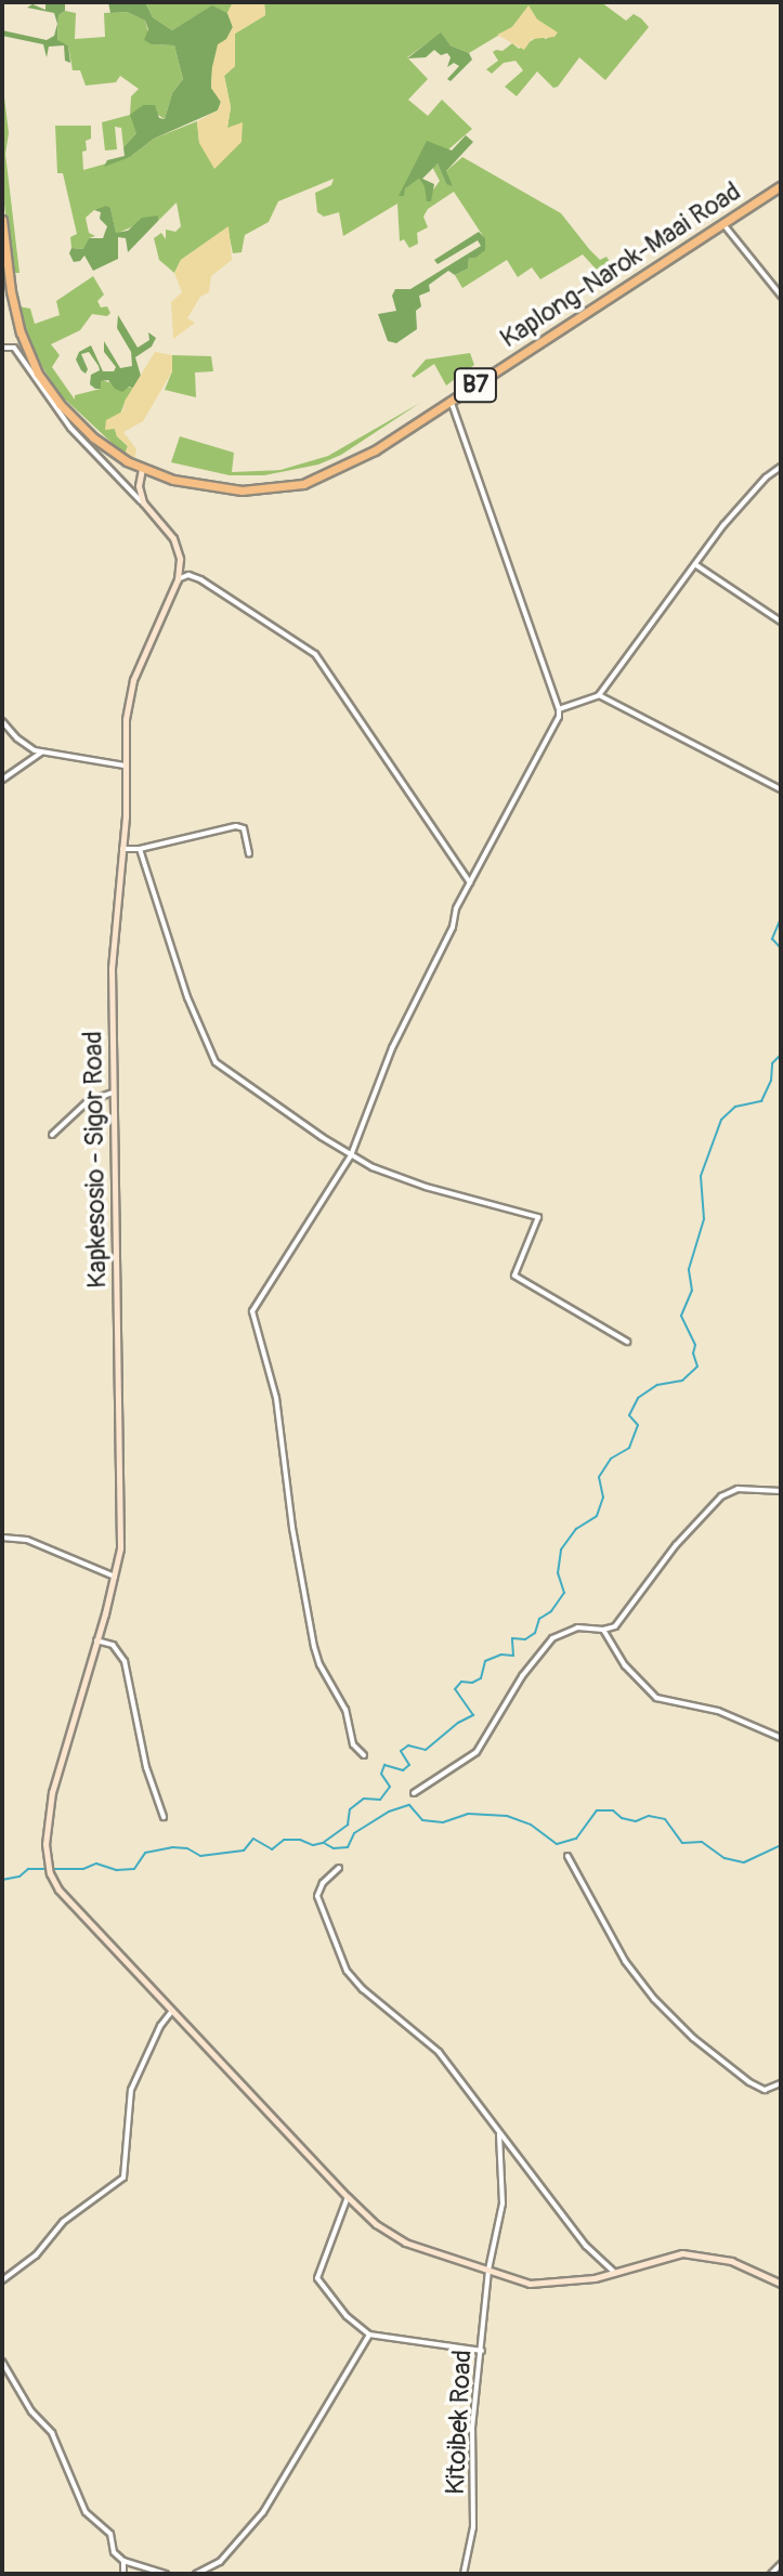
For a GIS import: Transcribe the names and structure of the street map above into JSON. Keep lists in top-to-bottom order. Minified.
{"streets":{"highway":["Kaplong-Narok-Maai Road","B7"],"main road":["Kapkesosio - Sigor Road"],"street":["Kitoibek Road"]}}
